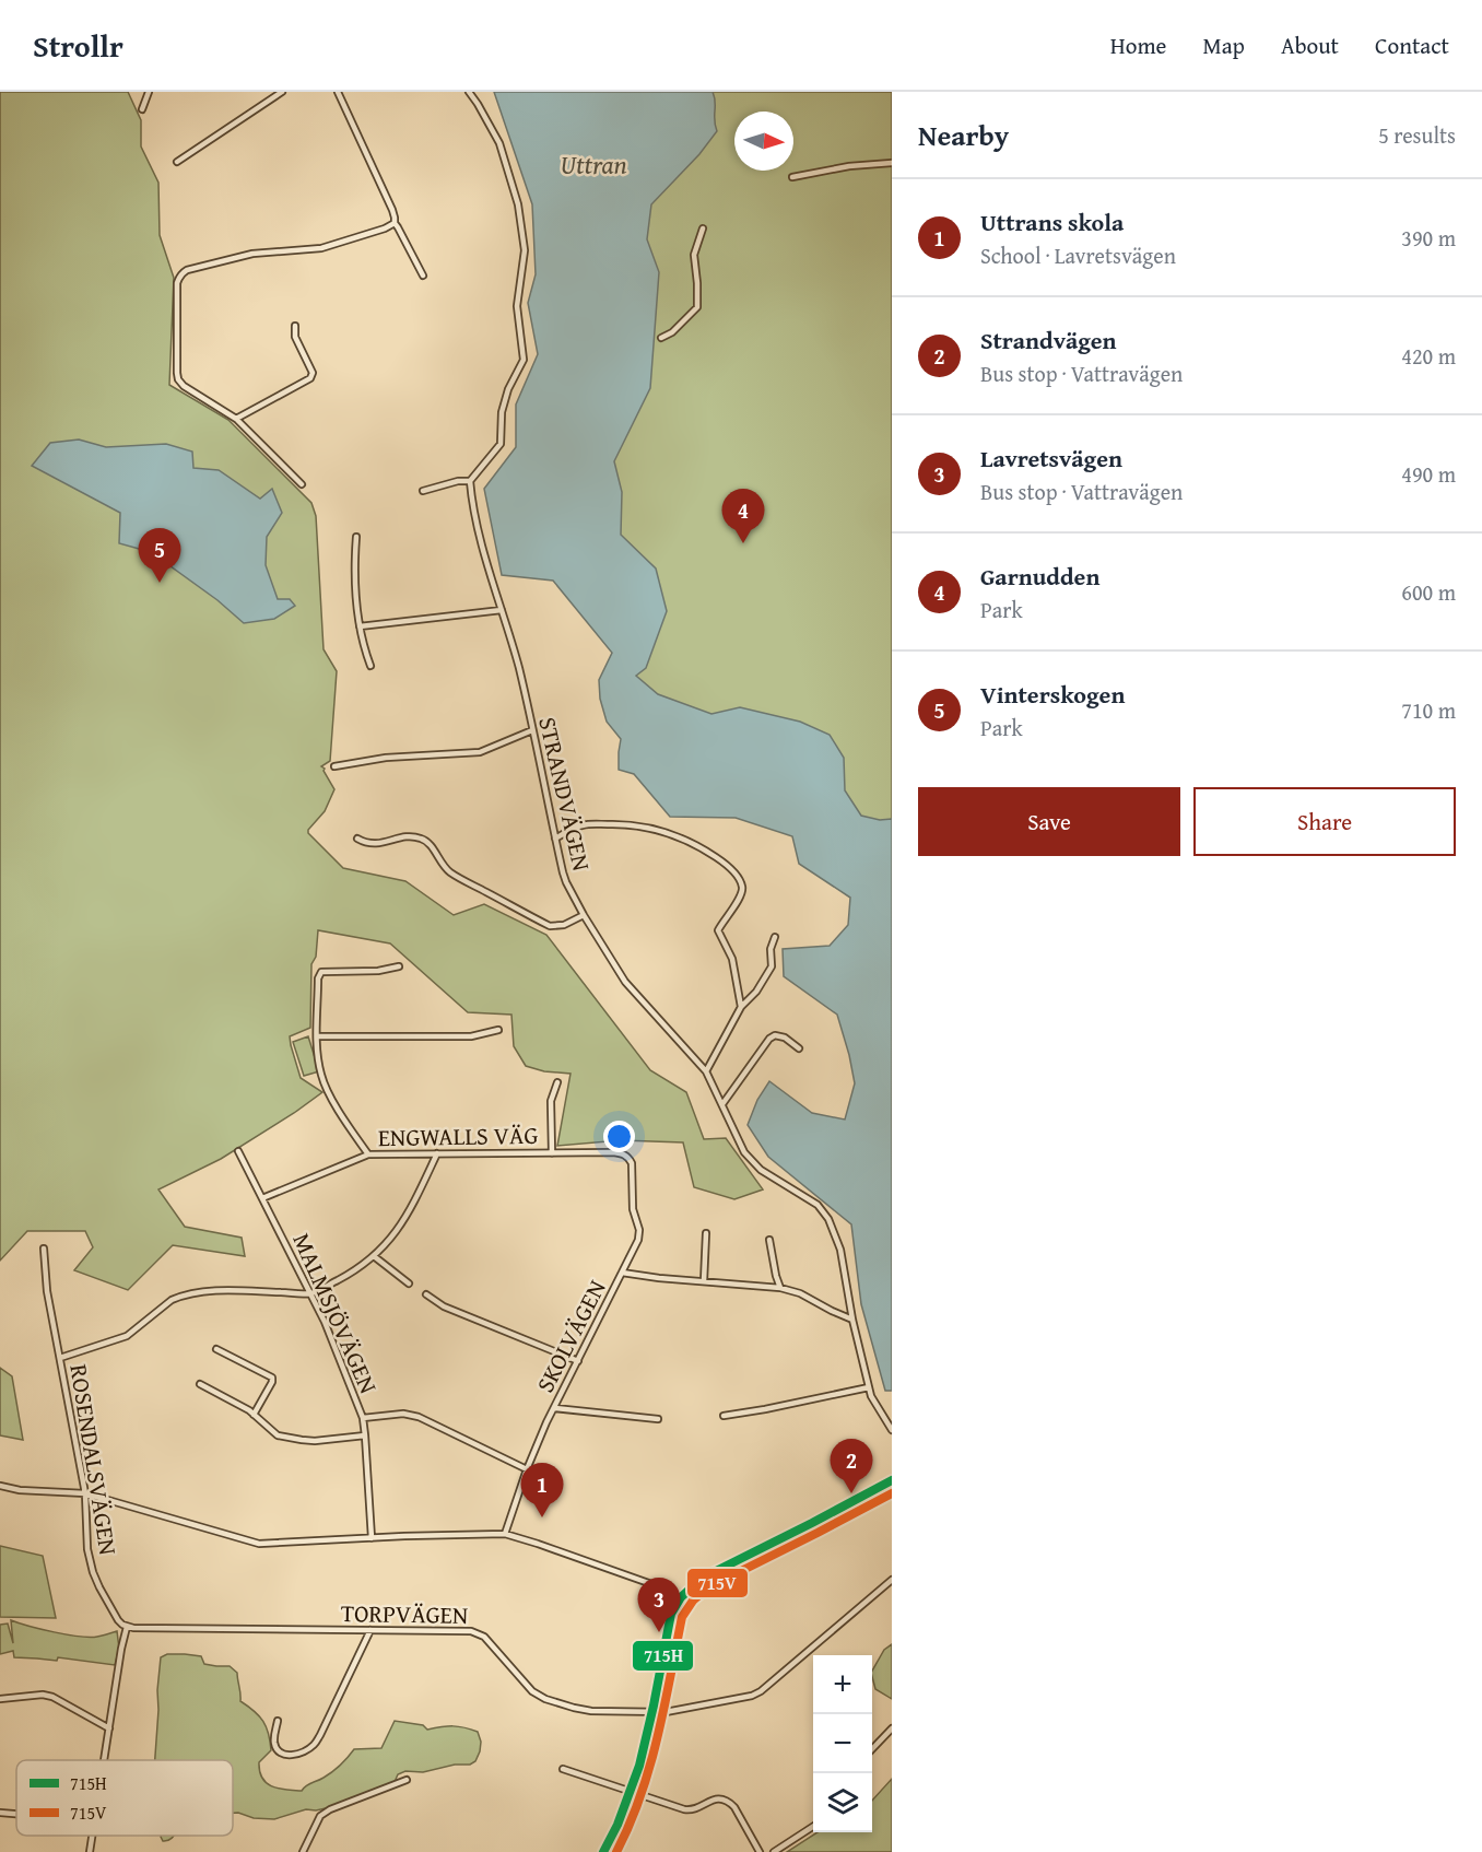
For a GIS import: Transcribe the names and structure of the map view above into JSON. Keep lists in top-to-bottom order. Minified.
{"streets":{"street":["STRANDVÄGEN","ENGWALLS VÄG","MALMSJÖVÄGEN","SKOLVÄGEN","ROSENDALSVÄGEN","TORPVÄGEN"]},"crossings":[["ENGWALLS VÄG","MALMSJÖVÄGEN"],["ENGWALLS VÄG","SKOLVÄGEN"],["ROSENDALSVÄGEN","TORPVÄGEN"]],"water":["Uttran"],"lines":["transit line 715H","transit line 715V"],"legend":["715H","715V"],"north":"right","page":{"header":"Strollr","nav":["Home","Map","About","Contact"],"heading":["Nearby","5 results"],"list":[{"mark":"1","name":"Uttrans skola","note":"School · Lavretsvägen","value":"390 m"},{"mark":"2","name":"Strandvägen","note":"Bus stop · Vattravägen","value":"420 m"},{"mark":"3","name":"Lavretsvägen","note":"Bus stop · Vattravägen","value":"490 m"},{"mark":"4","name":"Garnudden","note":"Park","value":"600 m"},{"mark":"5","name":"Vinterskogen","note":"Park","value":"710 m"}],"pins":["4","5","2","1","3"],"buttons":["Save","Share"],"map_buttons":["+","−"]}}
